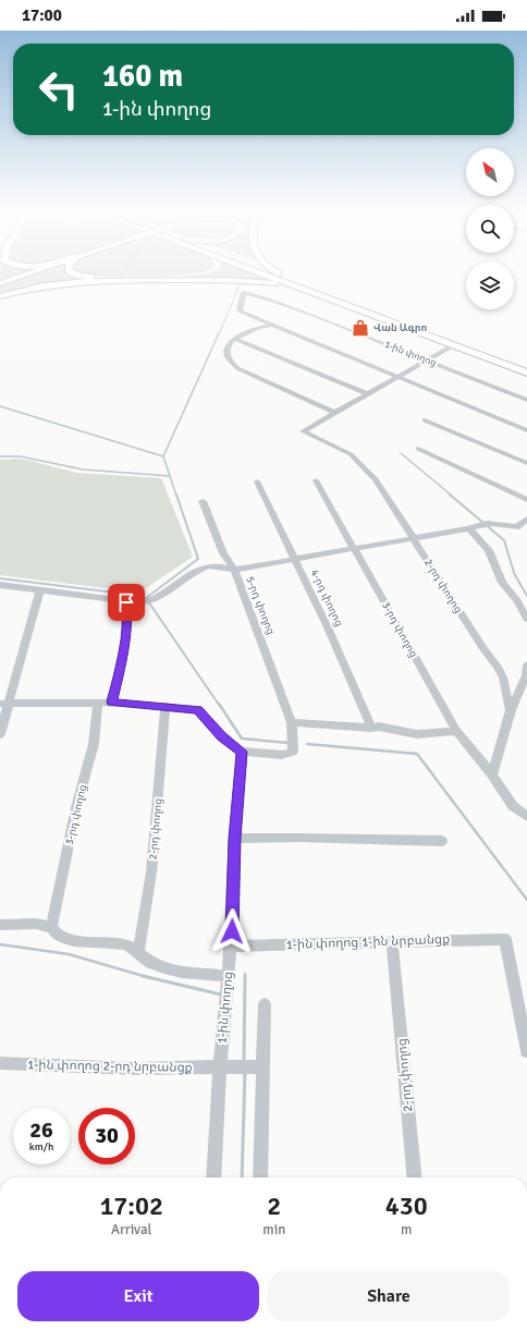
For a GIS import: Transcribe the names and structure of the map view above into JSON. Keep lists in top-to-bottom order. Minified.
{"streets":{"street":["1-ին փողոց","2-րդ փողոց","4-րդ փողոց","5-րդ փողոց","3-րդ փողոց","1-ին փողոց 1-ին նրբանցք","1-ին փողոց 2-րդ նրբանցք"]},"crossings":[["1-ին փողոց","5-րդ փողոց"],["1-ին փողոց","1-ին փողոց 1-ին նրբանցք"],["1-ին փողոց","1-ին փողոց 2-րդ նրբանցք"],["2-րդ փողոց","1-ին փողոց 1-ին նրբանցք"]],"places":{"shop":["Վան Ագրո"]},"north":"top left","page":{"status":"17:00","turn":["160 m","1-ին փողոց"],"speed":"26 km/h","limit":"30","eta":["17:02","Arrival","2","min","430","m"],"buttons":["Exit","Share"]}}
